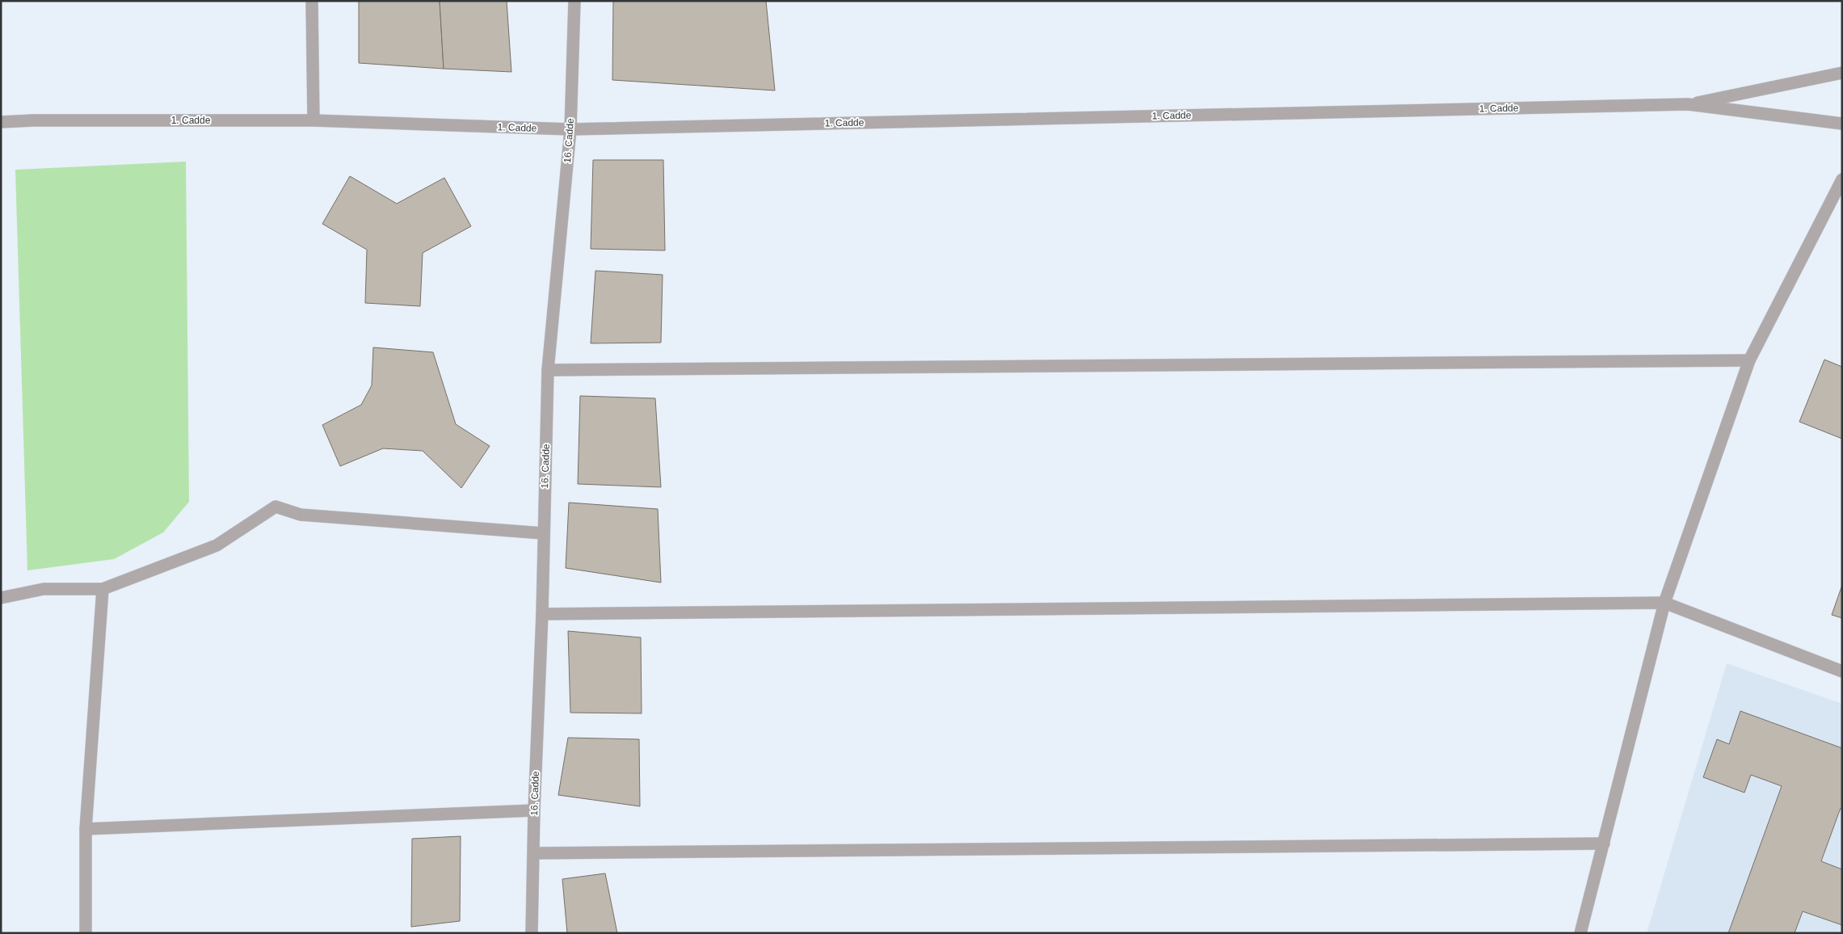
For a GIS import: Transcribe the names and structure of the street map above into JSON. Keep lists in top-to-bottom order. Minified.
{"streets":{"street":["1. Cadde","16. Cadde"]},"crossings":[["1. Cadde","16. Cadde"]]}
